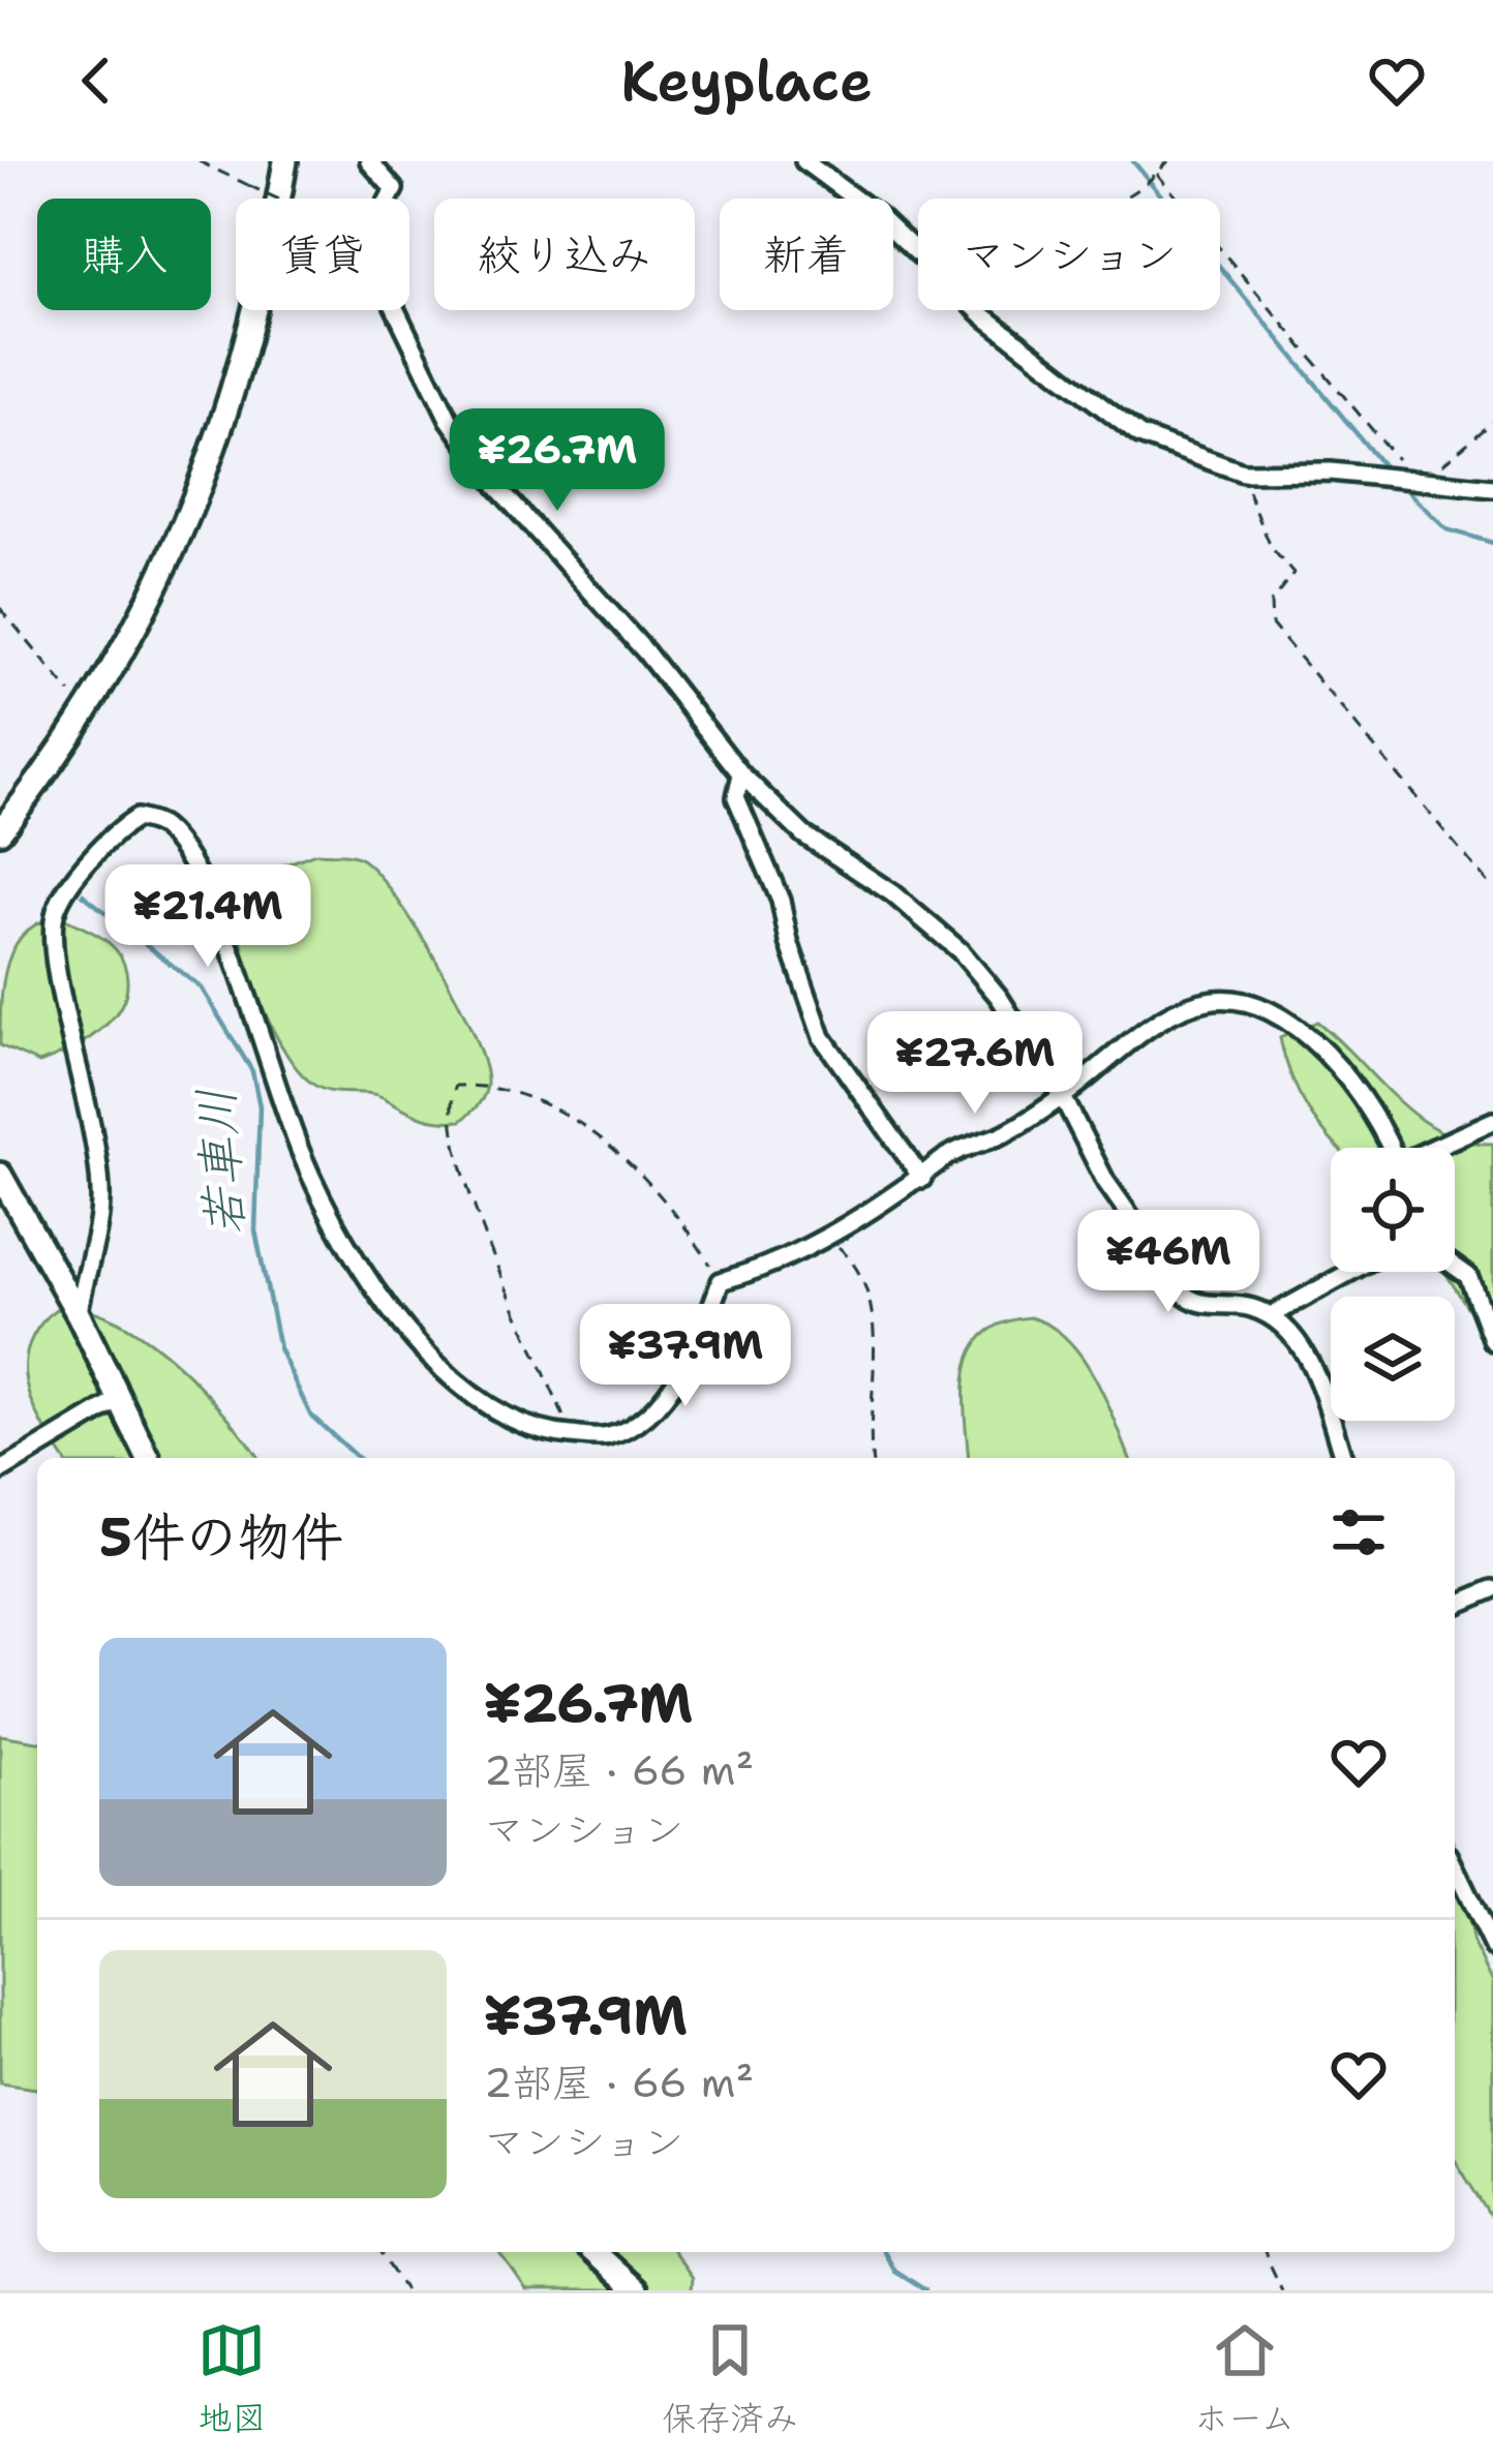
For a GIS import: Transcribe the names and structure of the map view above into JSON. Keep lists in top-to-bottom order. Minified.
{"water":["若車川"],"page":{"header":"Keyplace","chip":["購入","賃貸","絞り込み","新着","マンション"],"price":["¥26.7M","¥21.4M","¥27.6M","¥46M","¥37.9M"],"heading":"5件の物件","list":[{"name":"¥26.7M","note":"2部屋 · 66 m² · マンション"},{"name":"¥37.9M","note":"2部屋 · 66 m² · マンション"}],"tabs":["地図","保存済み","ホーム"]}}
